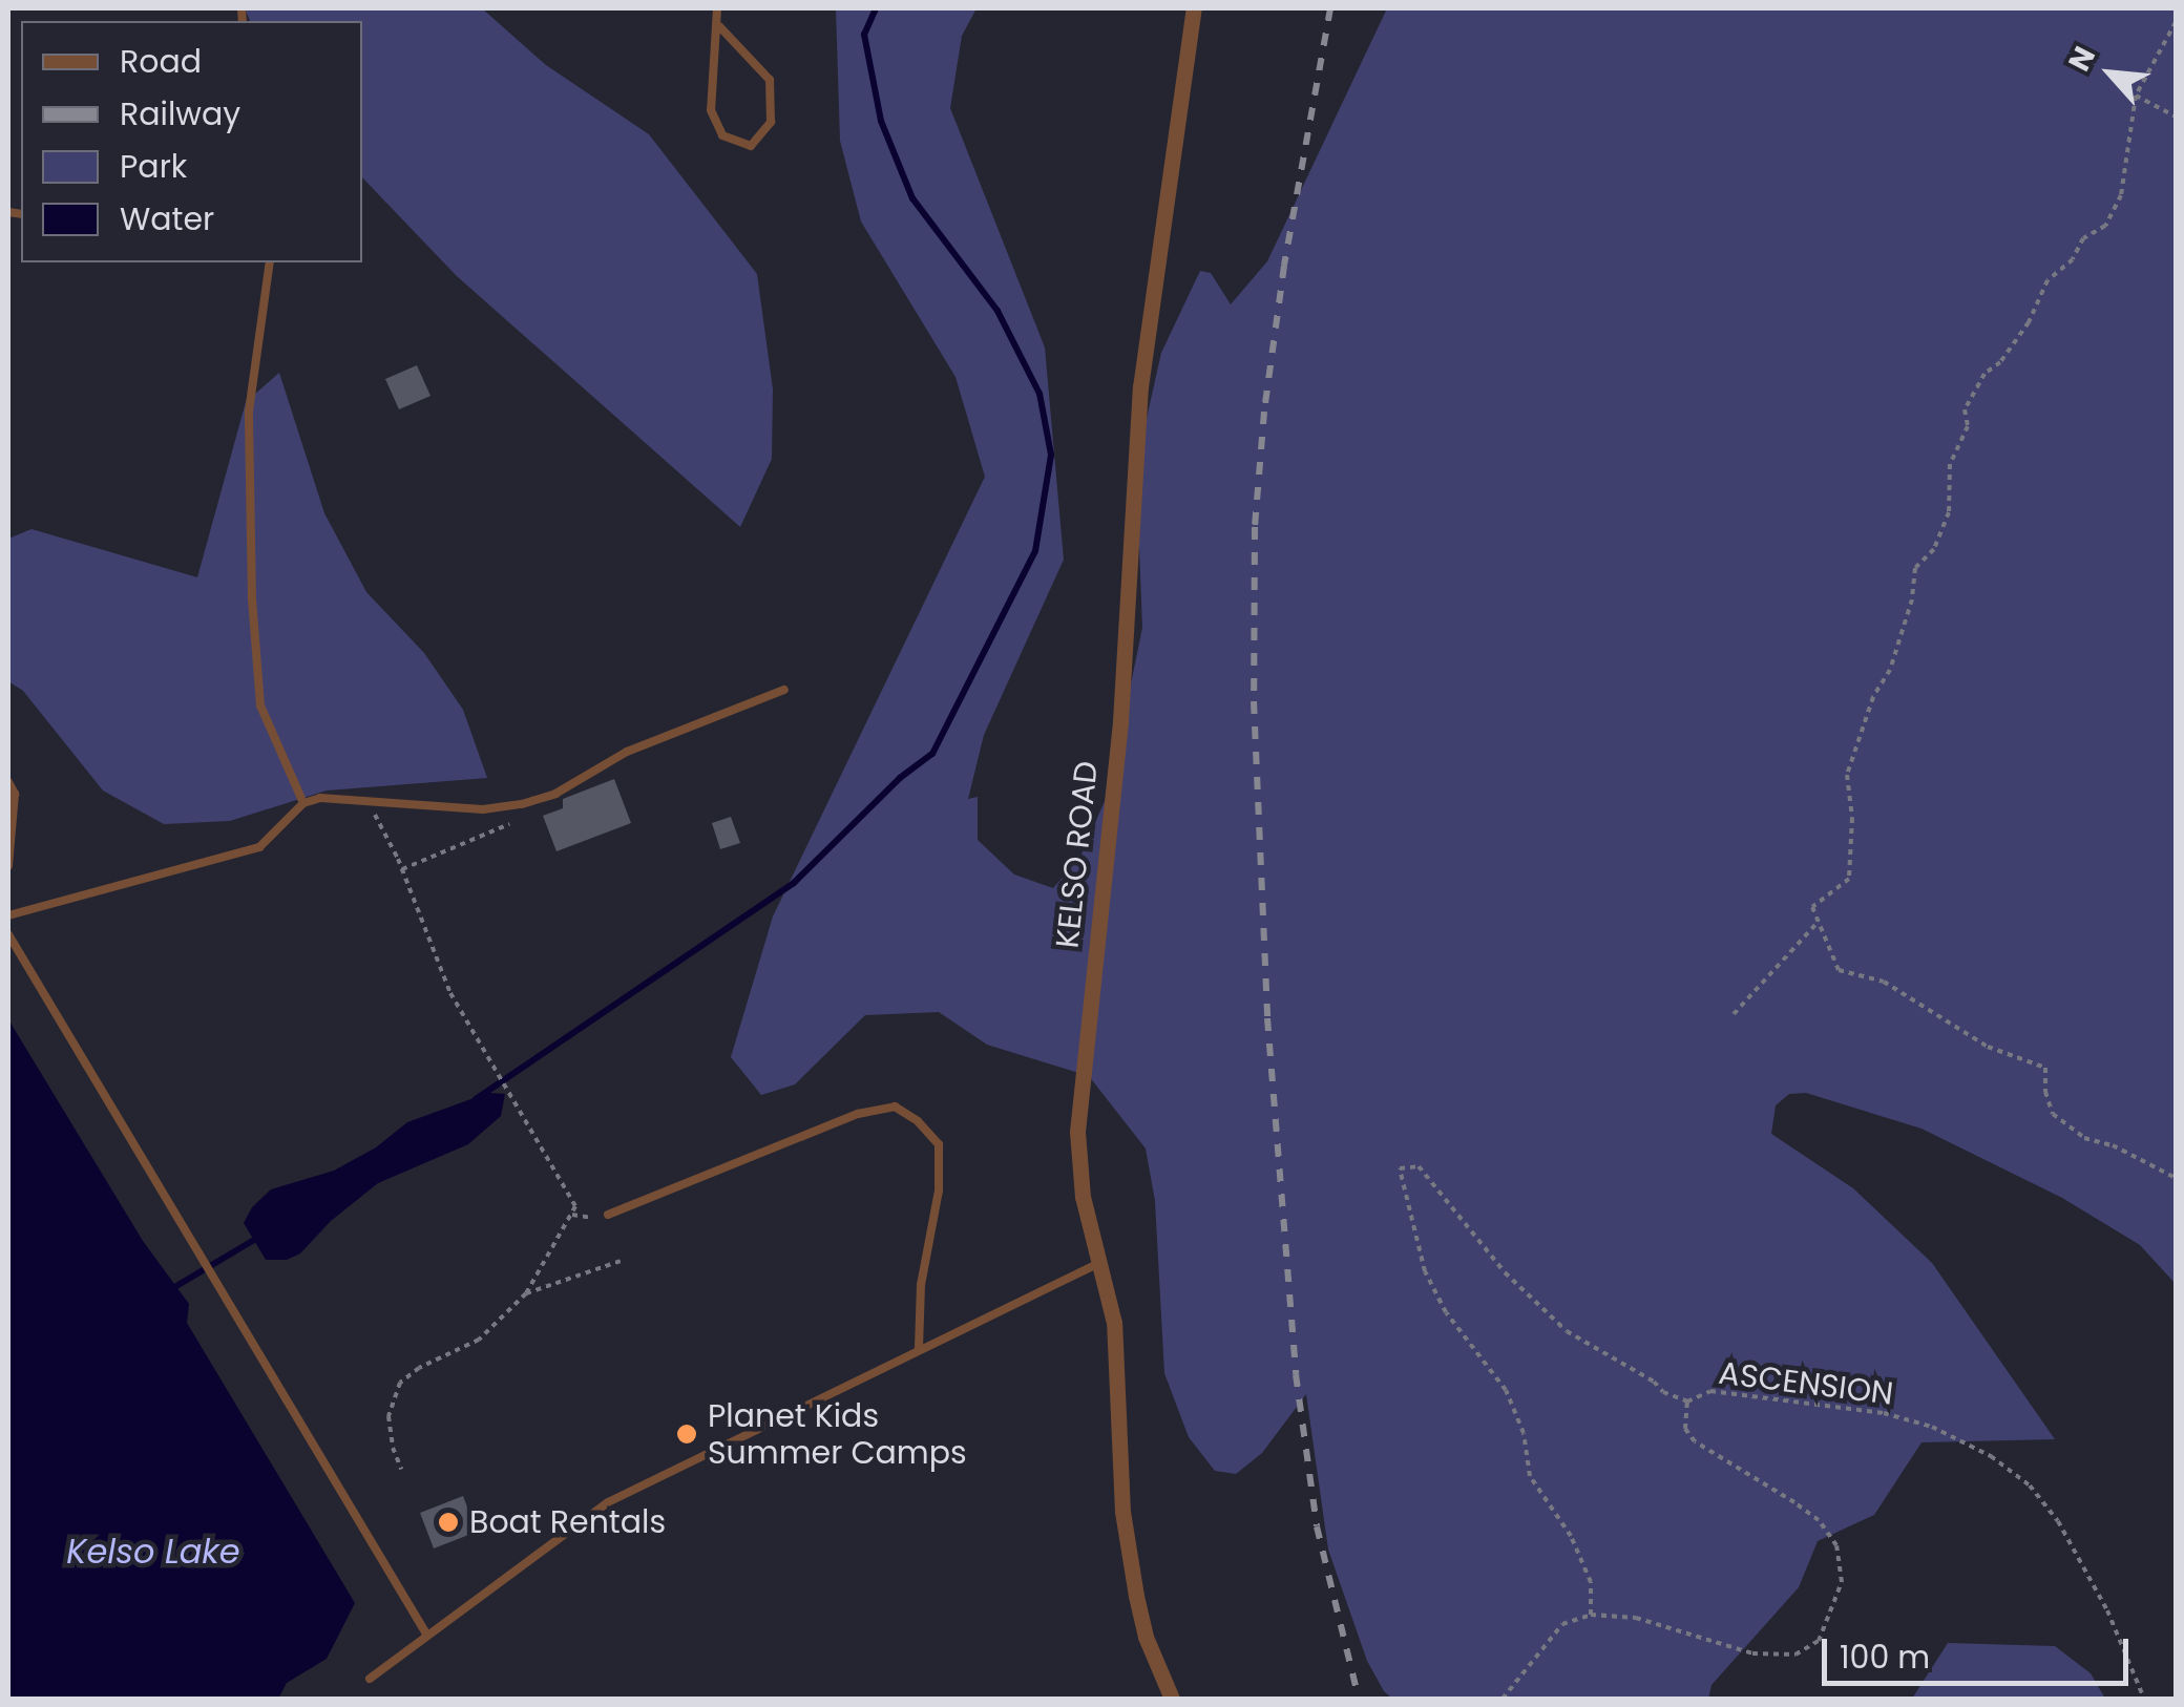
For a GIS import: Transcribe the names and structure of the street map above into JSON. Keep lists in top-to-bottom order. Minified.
{"streets":{"street":["KELSO ROAD"],"path":["ASCENSION"]},"water":["Kelso Lake"],"places":["Planet Kids Summer Camps","Boat Rentals"],"legend":["Road","Railway","Park","Water"],"scale_bar":"100 m","north":"top left"}
